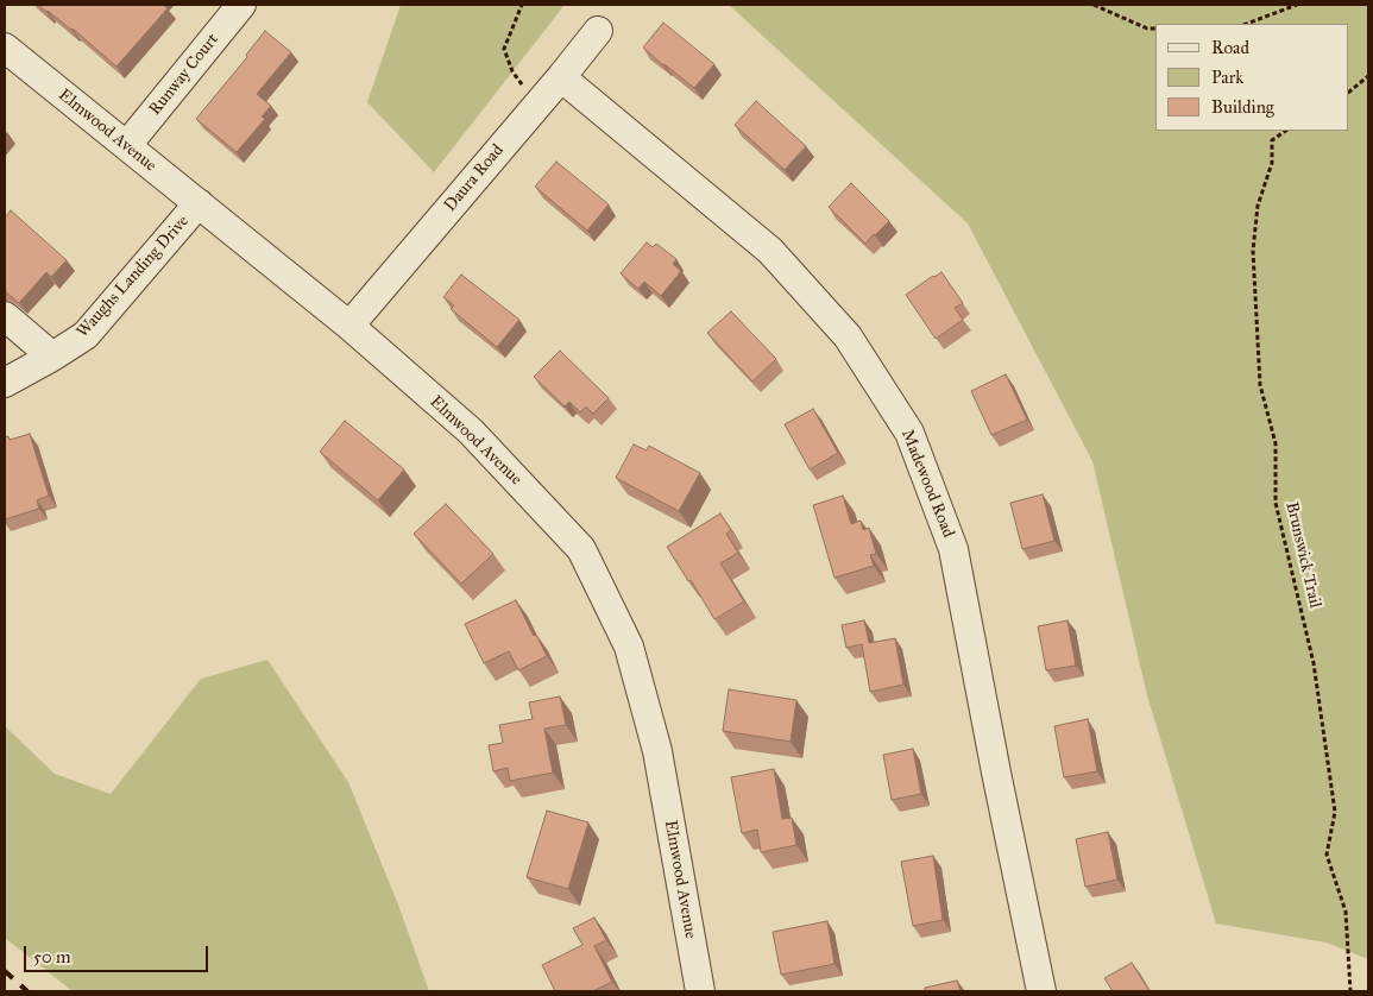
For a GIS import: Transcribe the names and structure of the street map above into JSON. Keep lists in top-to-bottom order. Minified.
{"streets":{"street":["Runway Court","Elmwood Avenue","Daura Road","Waughs Landing Drive","Madewood Road"],"path":["Brunswick Trail"]},"crossings":[["Runway Court","Elmwood Avenue"],["Elmwood Avenue","Daura Road"],["Elmwood Avenue","Waughs Landing Drive"],["Daura Road","Madewood Road"]],"legend":["Road","Park","Building"],"scale_bar":"50 m"}
